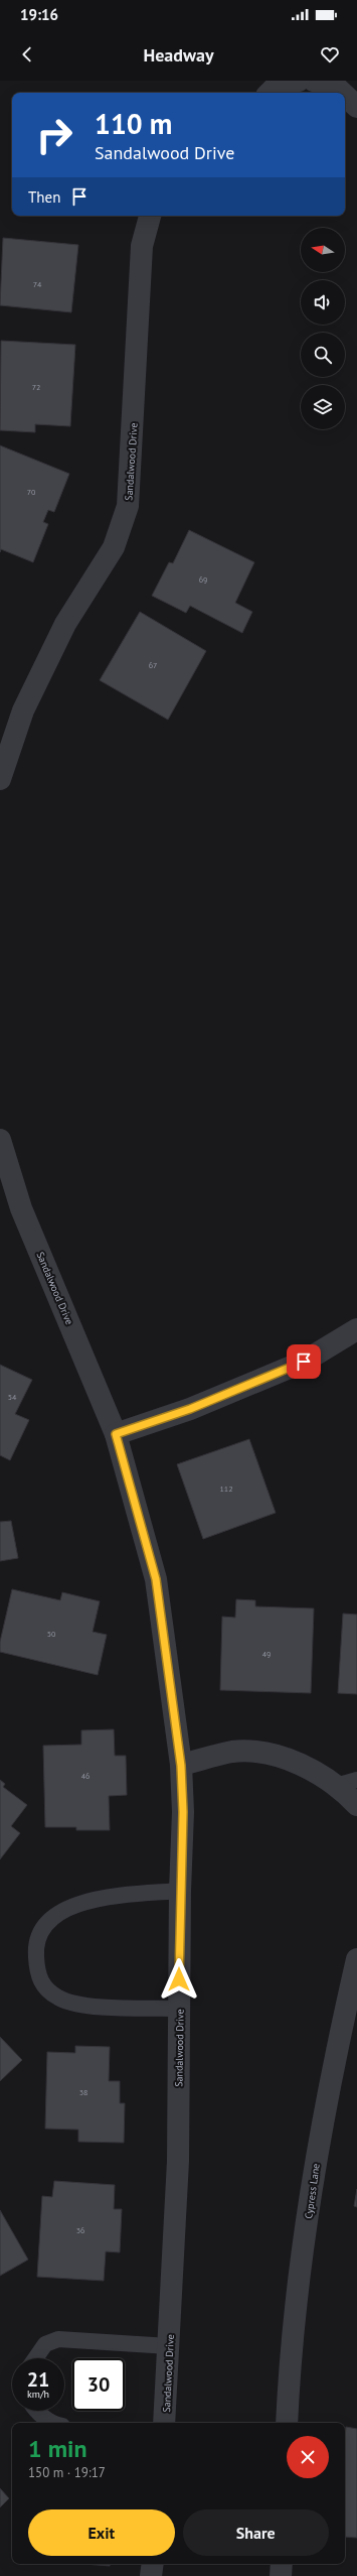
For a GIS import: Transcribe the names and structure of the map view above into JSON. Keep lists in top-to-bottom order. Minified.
{"streets":{"street":["Sandalwood Drive","Cypress Lane"]},"house_numbers":["74","72","70","69","67","54","112","50","49","46","38","36"],"north":"left","page":{"status":"19:16","header":"Headway","turn":["110 m","Sandalwood Drive"],"then":"Then","speed":"21 km/h","limit":"30","heading":["1 min","150 m · 19:17"],"buttons":["Exit","Share"]}}
